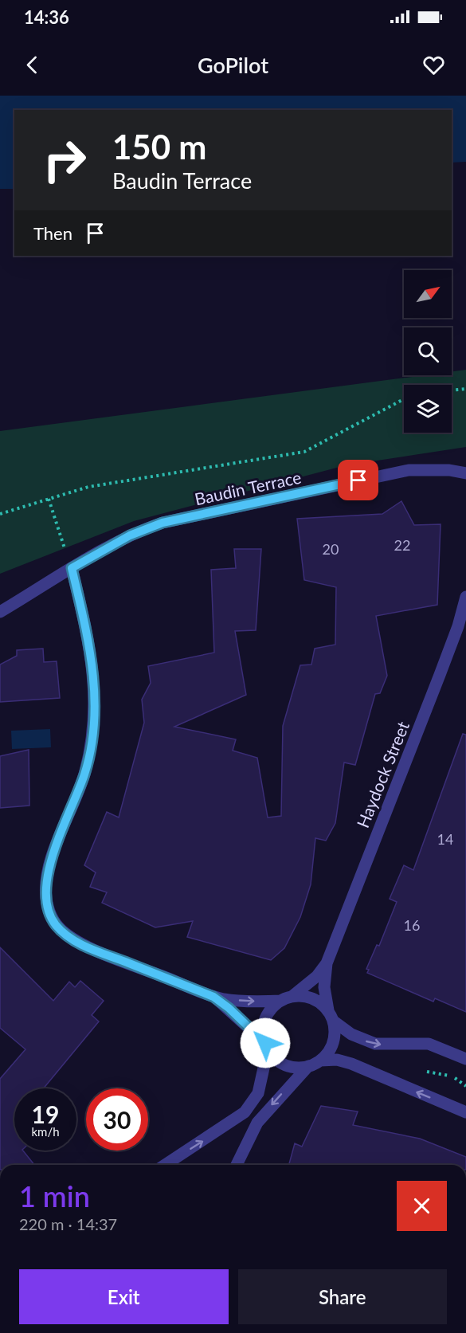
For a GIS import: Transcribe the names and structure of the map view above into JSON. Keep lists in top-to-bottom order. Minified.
{"streets":{"street":["Baudin Terrace","Haydock Street"]},"house_numbers":["22","20","14","16"],"north":"top right","page":{"status":"14:36","header":"GoPilot","turn":["150 m","Baudin Terrace"],"then":"Then","speed":"19 km/h","limit":"30","heading":["1 min","220 m · 14:37"],"buttons":["Exit","Share"]}}
